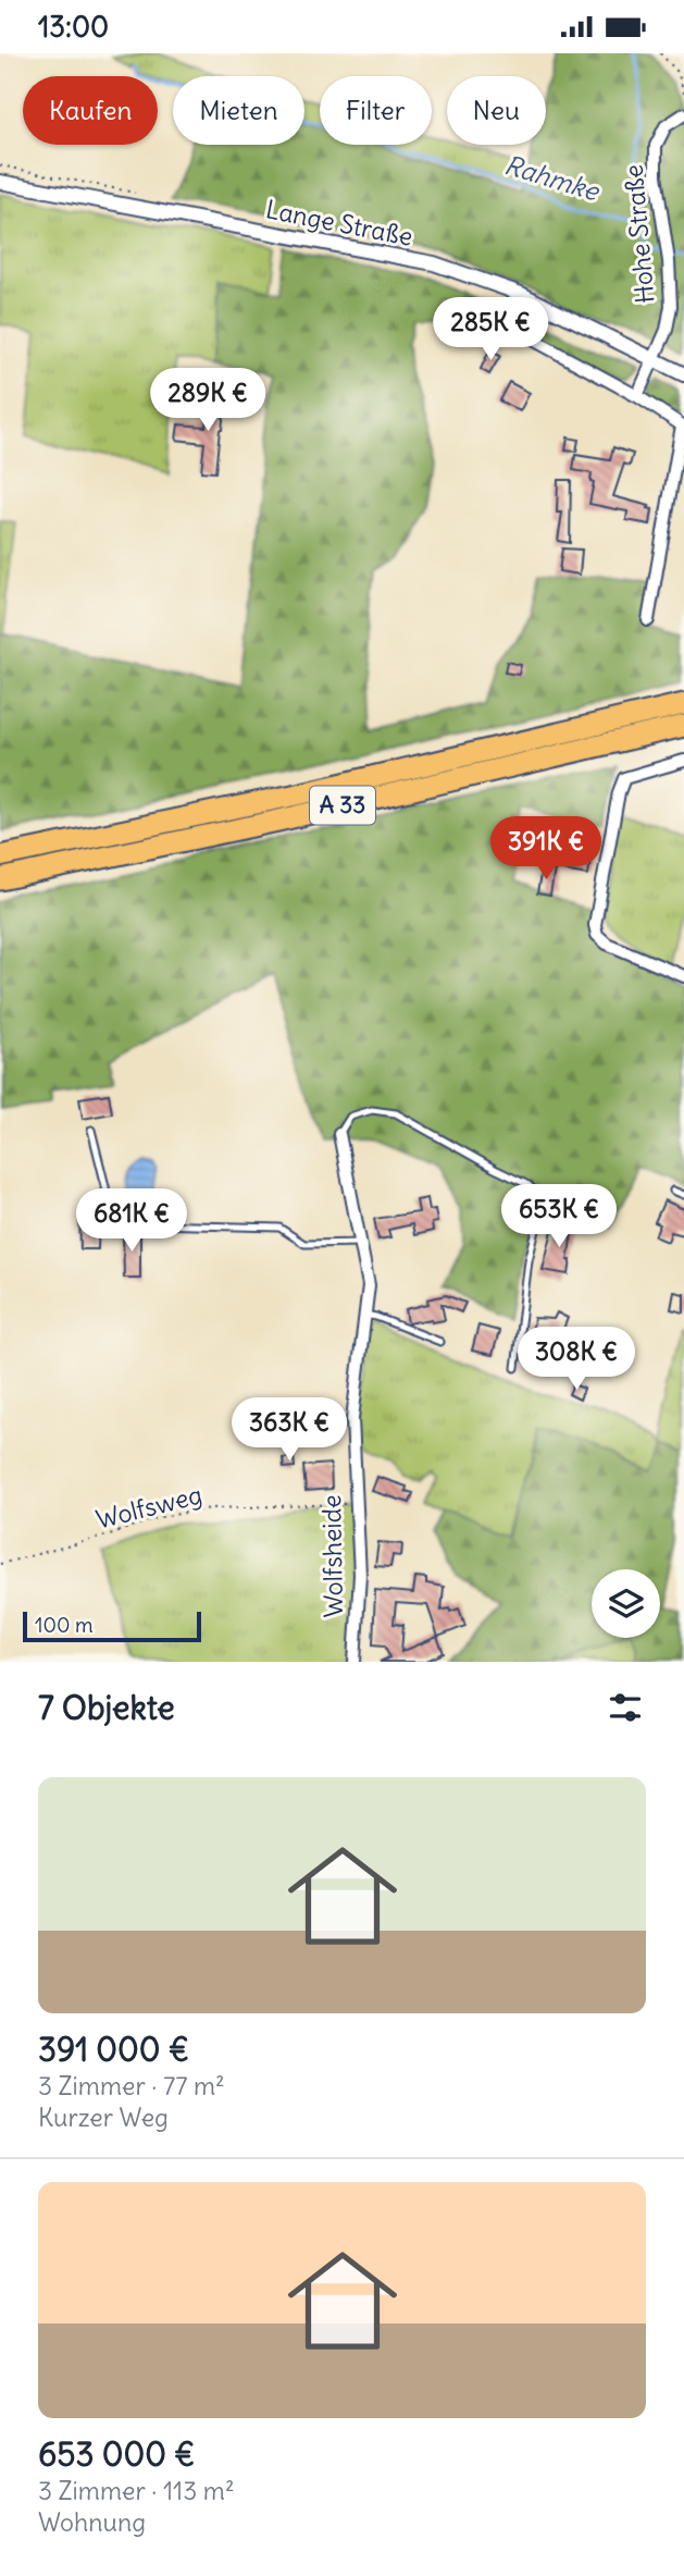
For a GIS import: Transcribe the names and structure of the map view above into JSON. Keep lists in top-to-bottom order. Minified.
{"streets":{"highway":["A 33"],"street":["Lange Straße","Hohe Straße","Wolfsheide"],"path":["Wolfsweg"]},"crossings":[["Lange Straße","Hohe Straße"],["Wolfsweg","Wolfsheide"]],"water":["Rahmke"],"scale_bar":"100 m","page":{"status":"13:00","chip":["Kaufen","Mieten","Filter","Neu"],"price":["285K €","289K €","391K €","653K €","681K €","308K €","363K €"],"scale":"100 m","heading":"7 Objekte","list":[{"name":"391 000 €","note":"3 Zimmer · 77 m² · Kurzer Weg"},{"name":"653 000 €","note":"3 Zimmer · 113 m² · Wohnung"}]}}
